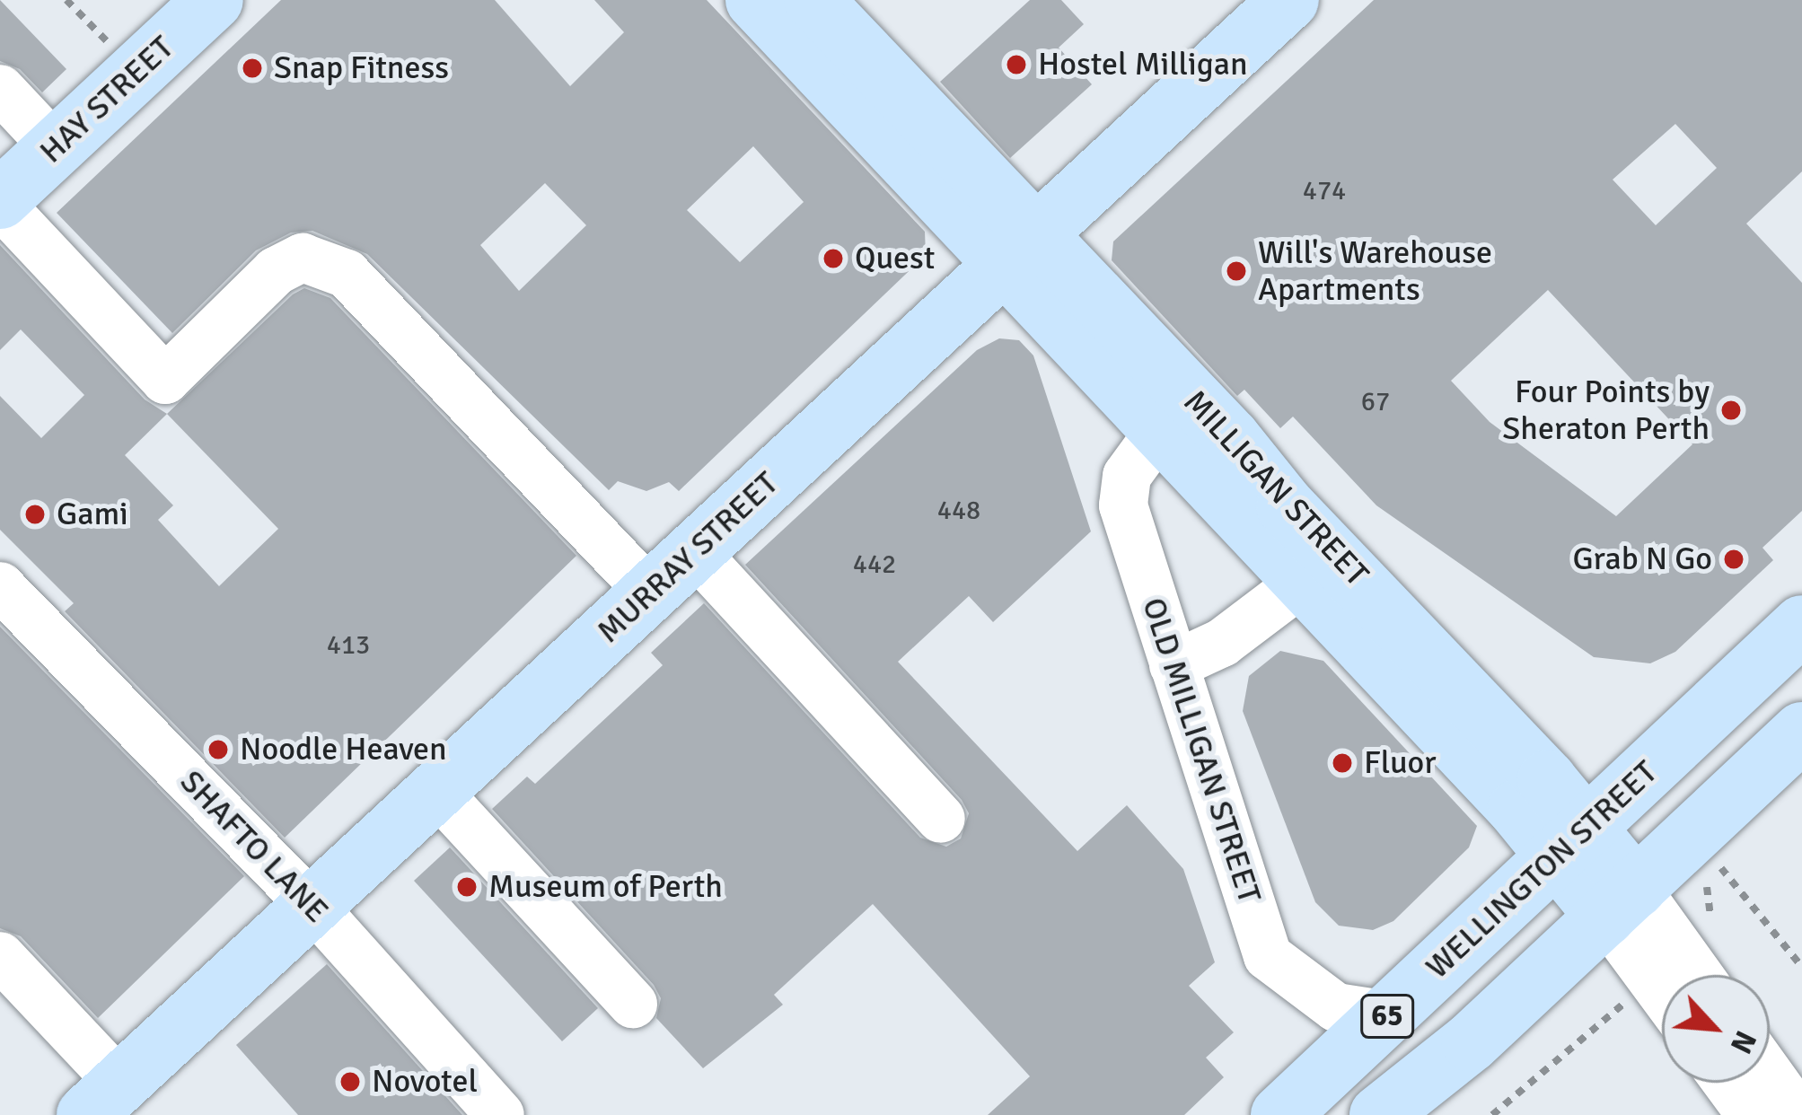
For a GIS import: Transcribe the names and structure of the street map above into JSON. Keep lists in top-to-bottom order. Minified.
{"streets":{"main road":["HAY STREET","MILLIGAN STREET","MURRAY STREET","WELLINGTON STREET","65"],"street":["OLD MILLIGAN STREET","SHAFTO LANE"]},"crossings":[["MILLIGAN STREET","MURRAY STREET"],["MILLIGAN STREET","OLD MILLIGAN STREET"],["MILLIGAN STREET","WELLINGTON STREET"],["MILLIGAN STREET","65"],["MURRAY STREET","SHAFTO LANE"],["OLD MILLIGAN STREET","WELLINGTON STREET"]],"places":["Hostel Milligan","Snap Fitness","Quest","Will's Warehouse Apartments","Four Points by Sheraton Perth","Gami","Grab N Go","Noodle Heaven","Fluor","Museum of Perth","Novotel"],"house_numbers":["474","67","448","442","413"],"north":"bottom right"}
